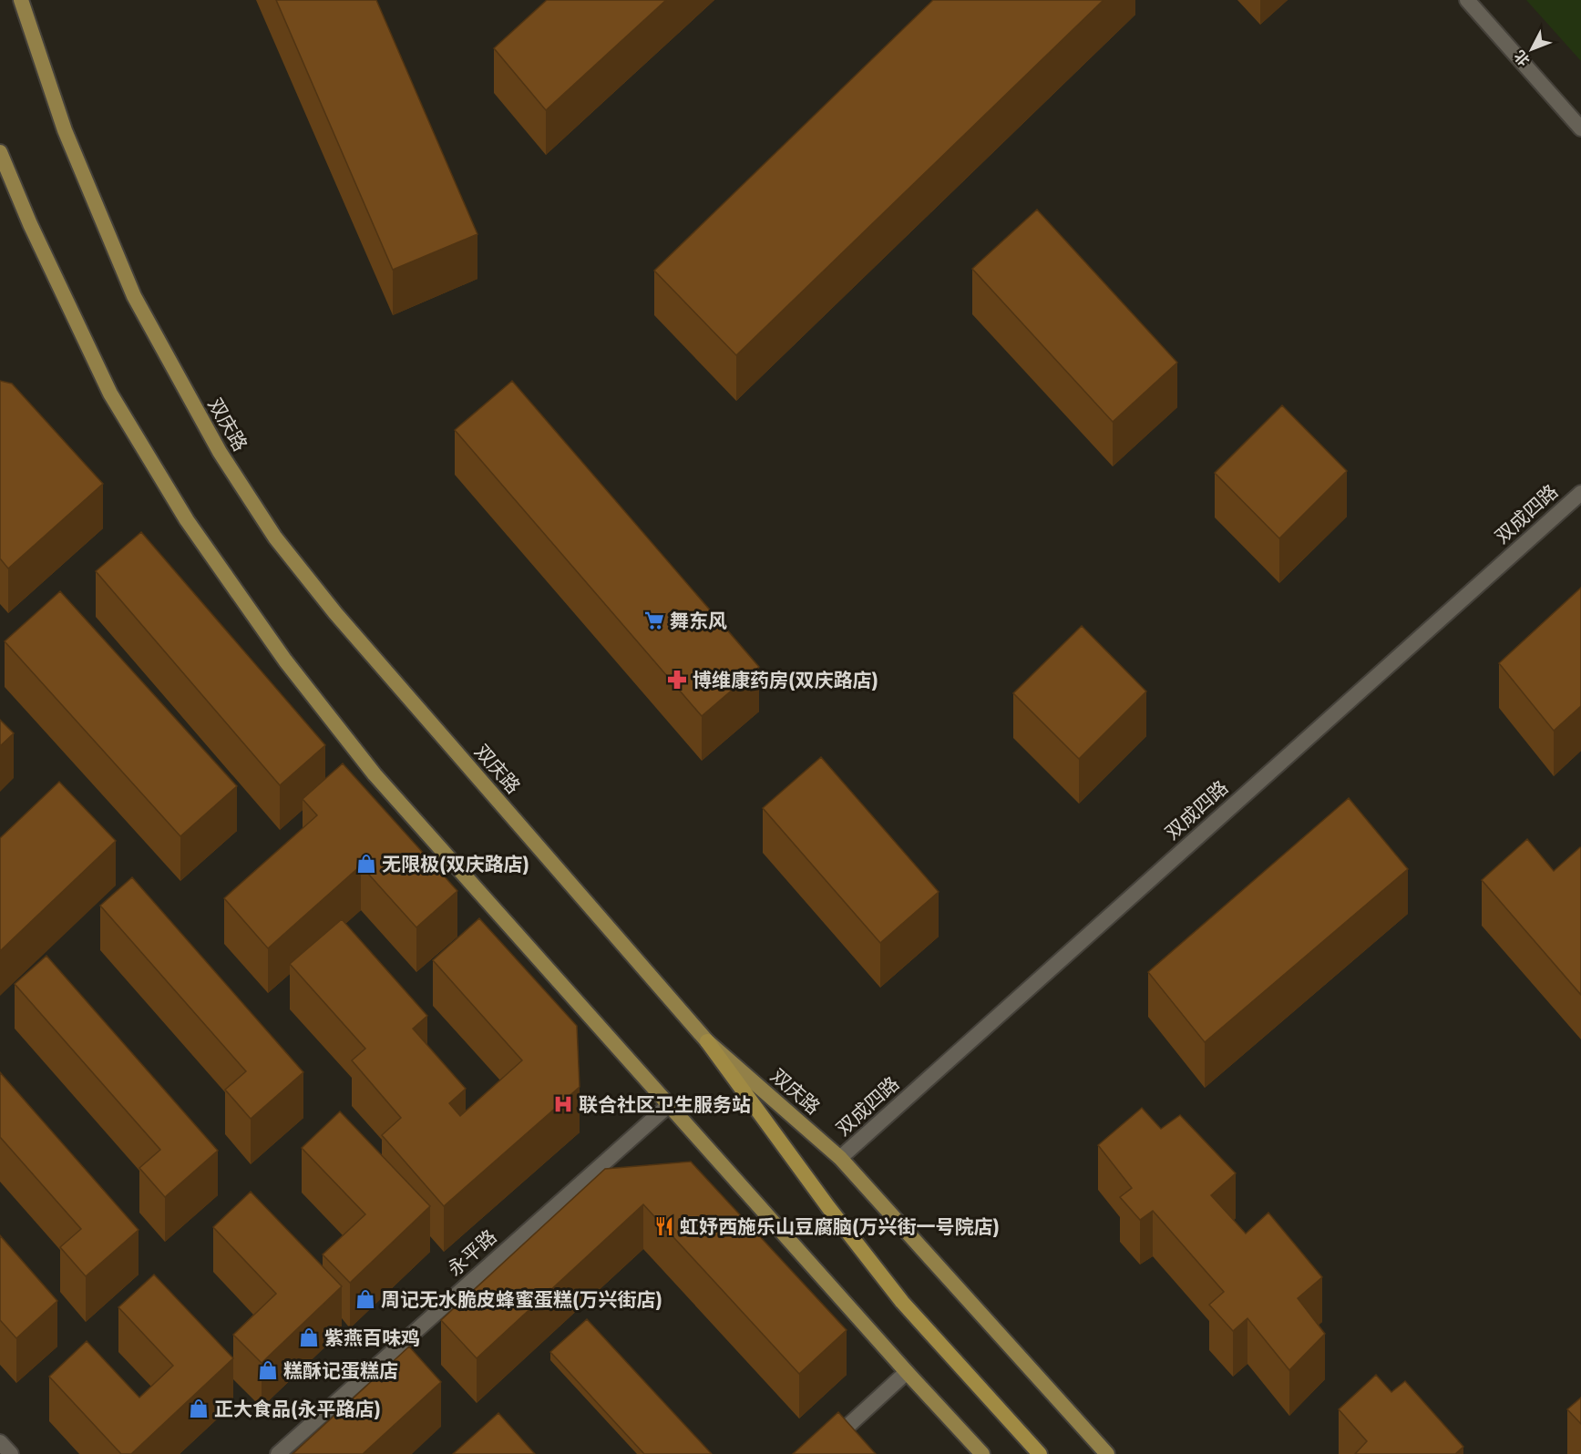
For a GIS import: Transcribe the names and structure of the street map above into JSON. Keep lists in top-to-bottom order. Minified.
{"streets":{"main road":["双庆路"],"street":["双成四路","永平路"]},"crossings":[["双庆路","双成四路"]],"places":{"supermarket":["舞东风"],"pharmacy":["博维康药房(双庆路店)"],"shop":["无限极(双庆路店)","周记无水脆皮蜂蜜蛋糕(万兴街店)","紫燕百味鸡","糕酥记蛋糕店","正大食品(永平路店)"],"hospital":["联合社区卫生服务站"],"restaurant":["虹妤西施乐山豆腐脑(万兴街一号院店)"]},"north":"bottom left"}
